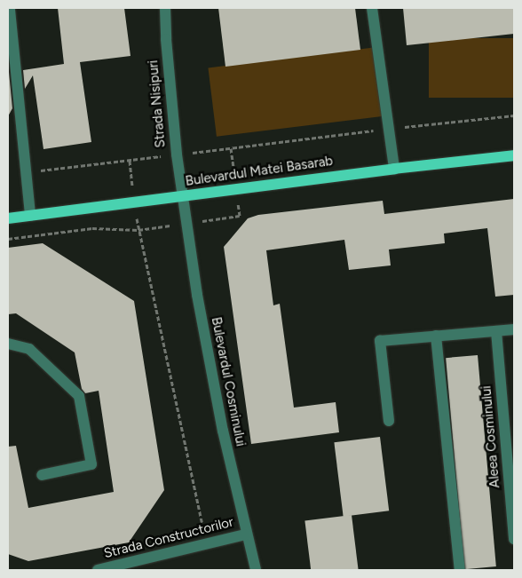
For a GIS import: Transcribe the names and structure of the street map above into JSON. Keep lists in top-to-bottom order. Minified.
{"streets":{"main road":["Bulevardul Matei Basarab"],"street":["Strada Nisipuri","Bulevardul Cosminului","Aleea Cosminului","Strada Constructorilor"]},"crossings":[["Strada Nisipuri","Bulevardul Matei Basarab"],["Strada Nisipuri","Bulevardul Cosminului"],["Bulevardul Matei Basarab","Bulevardul Cosminului"],["Bulevardul Cosminului","Strada Constructorilor"]]}
